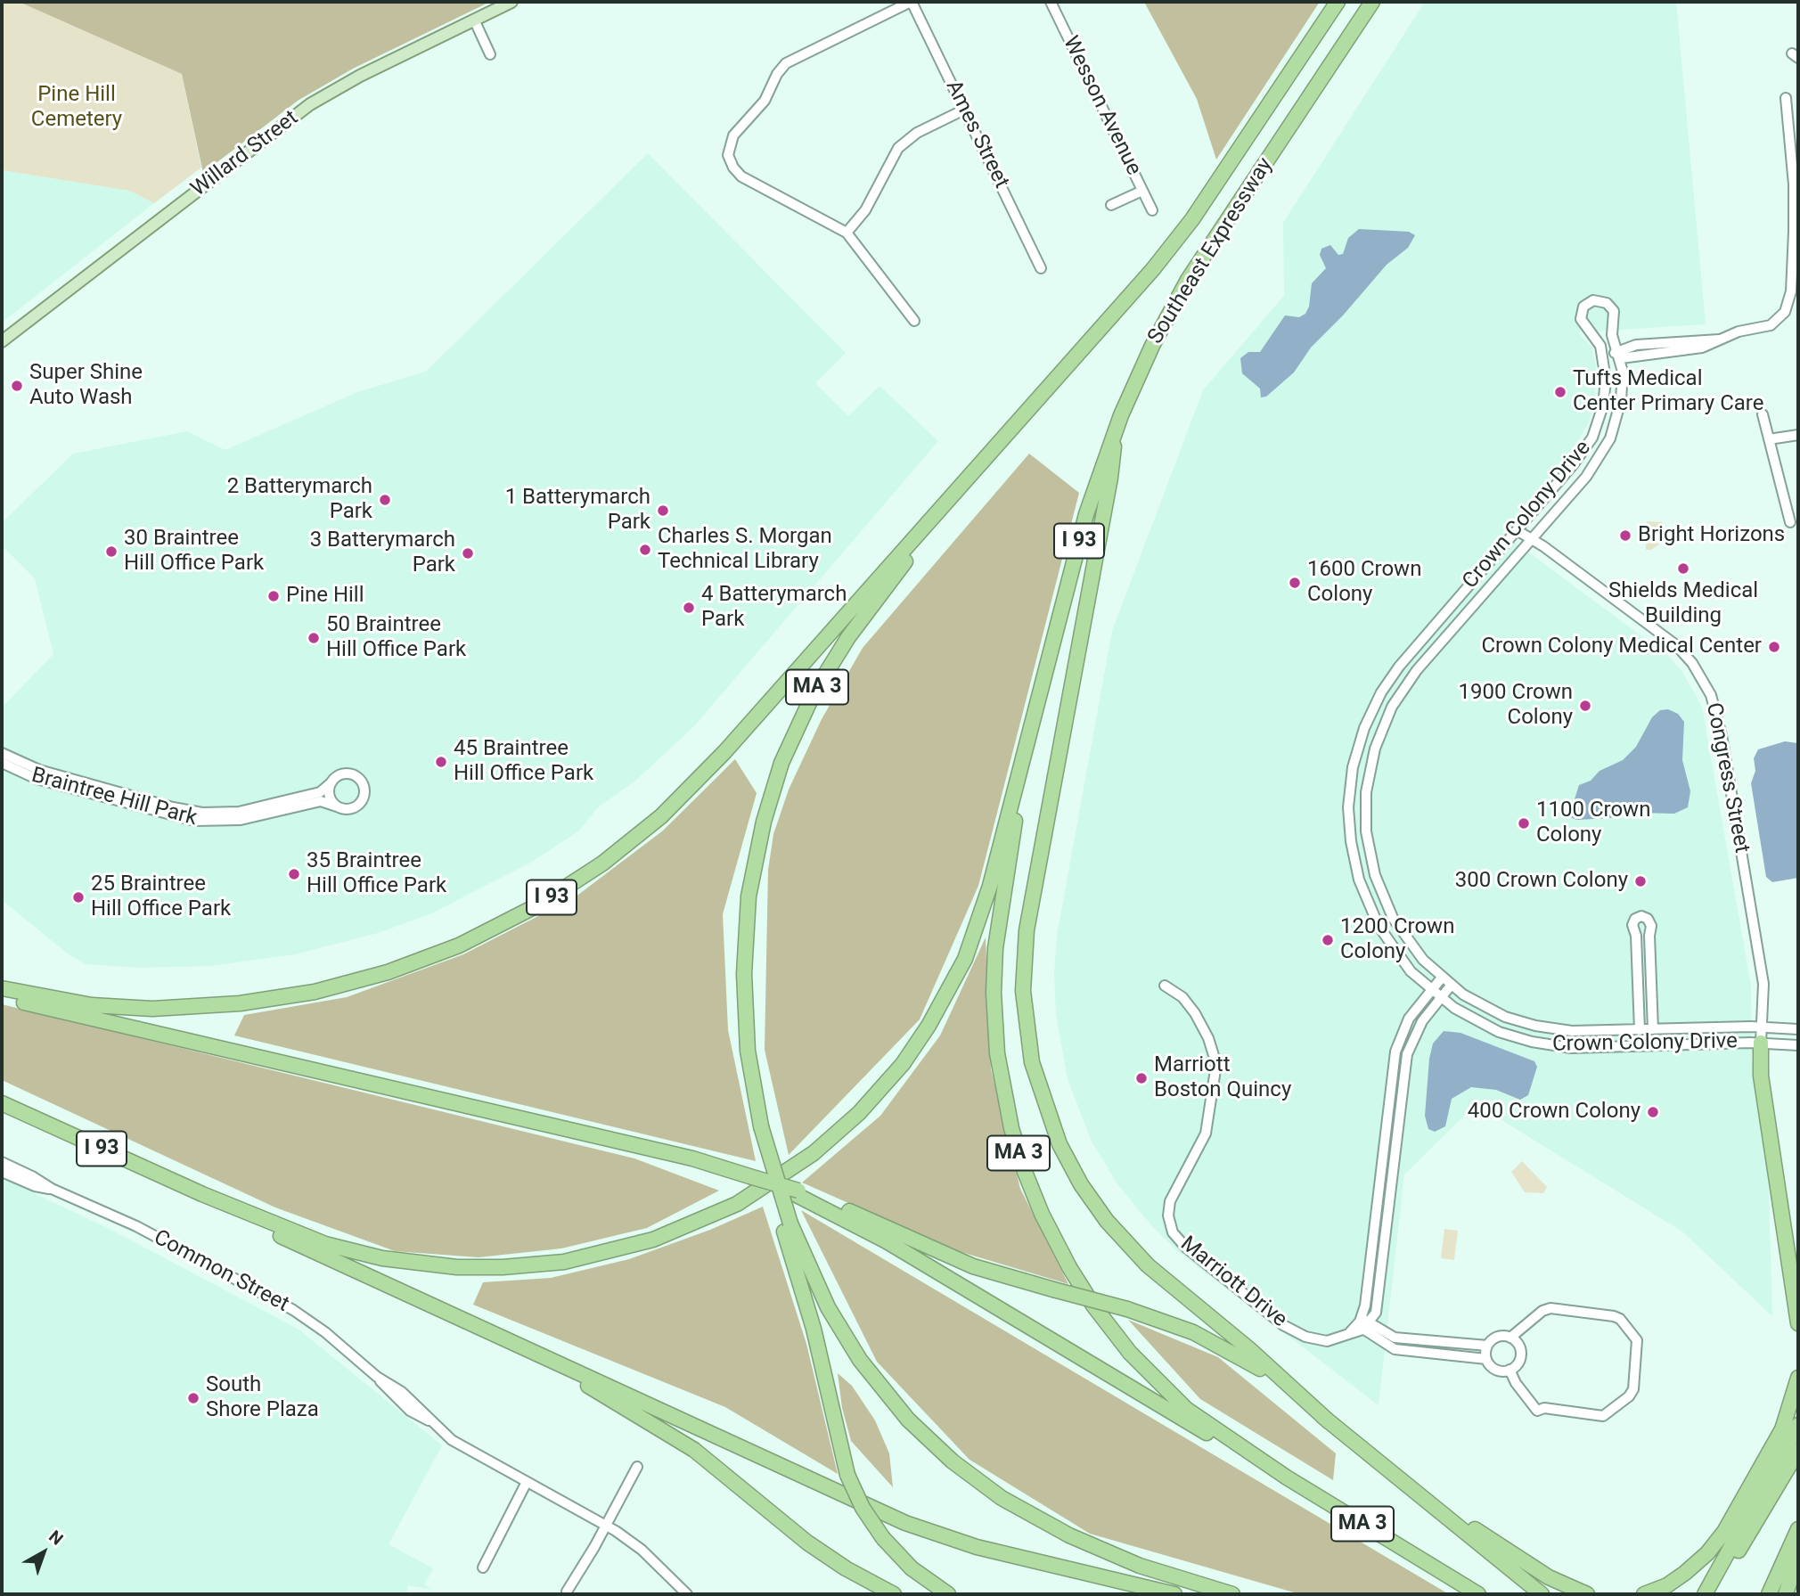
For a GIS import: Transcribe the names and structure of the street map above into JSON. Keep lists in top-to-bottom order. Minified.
{"streets":{"highway":["Southeast Expressway","I 93","MA 3"],"main road":["Willard Street"],"street":["Wesson Avenue","Ames Street","Crown Colony Drive","Congress Street","Braintree Hill Park","Common Street","Marriott Drive"]},"crossings":[["Southeast Expressway","I 93"],["Southeast Expressway","MA 3"],["Crown Colony Drive","Congress Street"],["Crown Colony Drive","Marriott Drive"],["I 93","MA 3"]],"parks":["Pine Hill Cemetery"],"places":["Super Shine Auto Wash","Tufts Medical Center Primary Care","2 Batterymarch Park","1 Batterymarch Park","Bright Horizons","Charles S. Morgan Technical Library","30 Braintree Hill Office Park","3 Batterymarch Park","Shields Medical Building","1600 Crown Colony","Pine Hill","4 Batterymarch Park","50 Braintree Hill Office Park","Crown Colony Medical Center","1900 Crown Colony","45 Braintree Hill Office Park","1100 Crown Colony","35 Braintree Hill Office Park","300 Crown Colony","25 Braintree Hill Office Park","1200 Crown Colony","Marriott Boston Quincy","400 Crown Colony","South Shore Plaza"],"north":"top right"}
